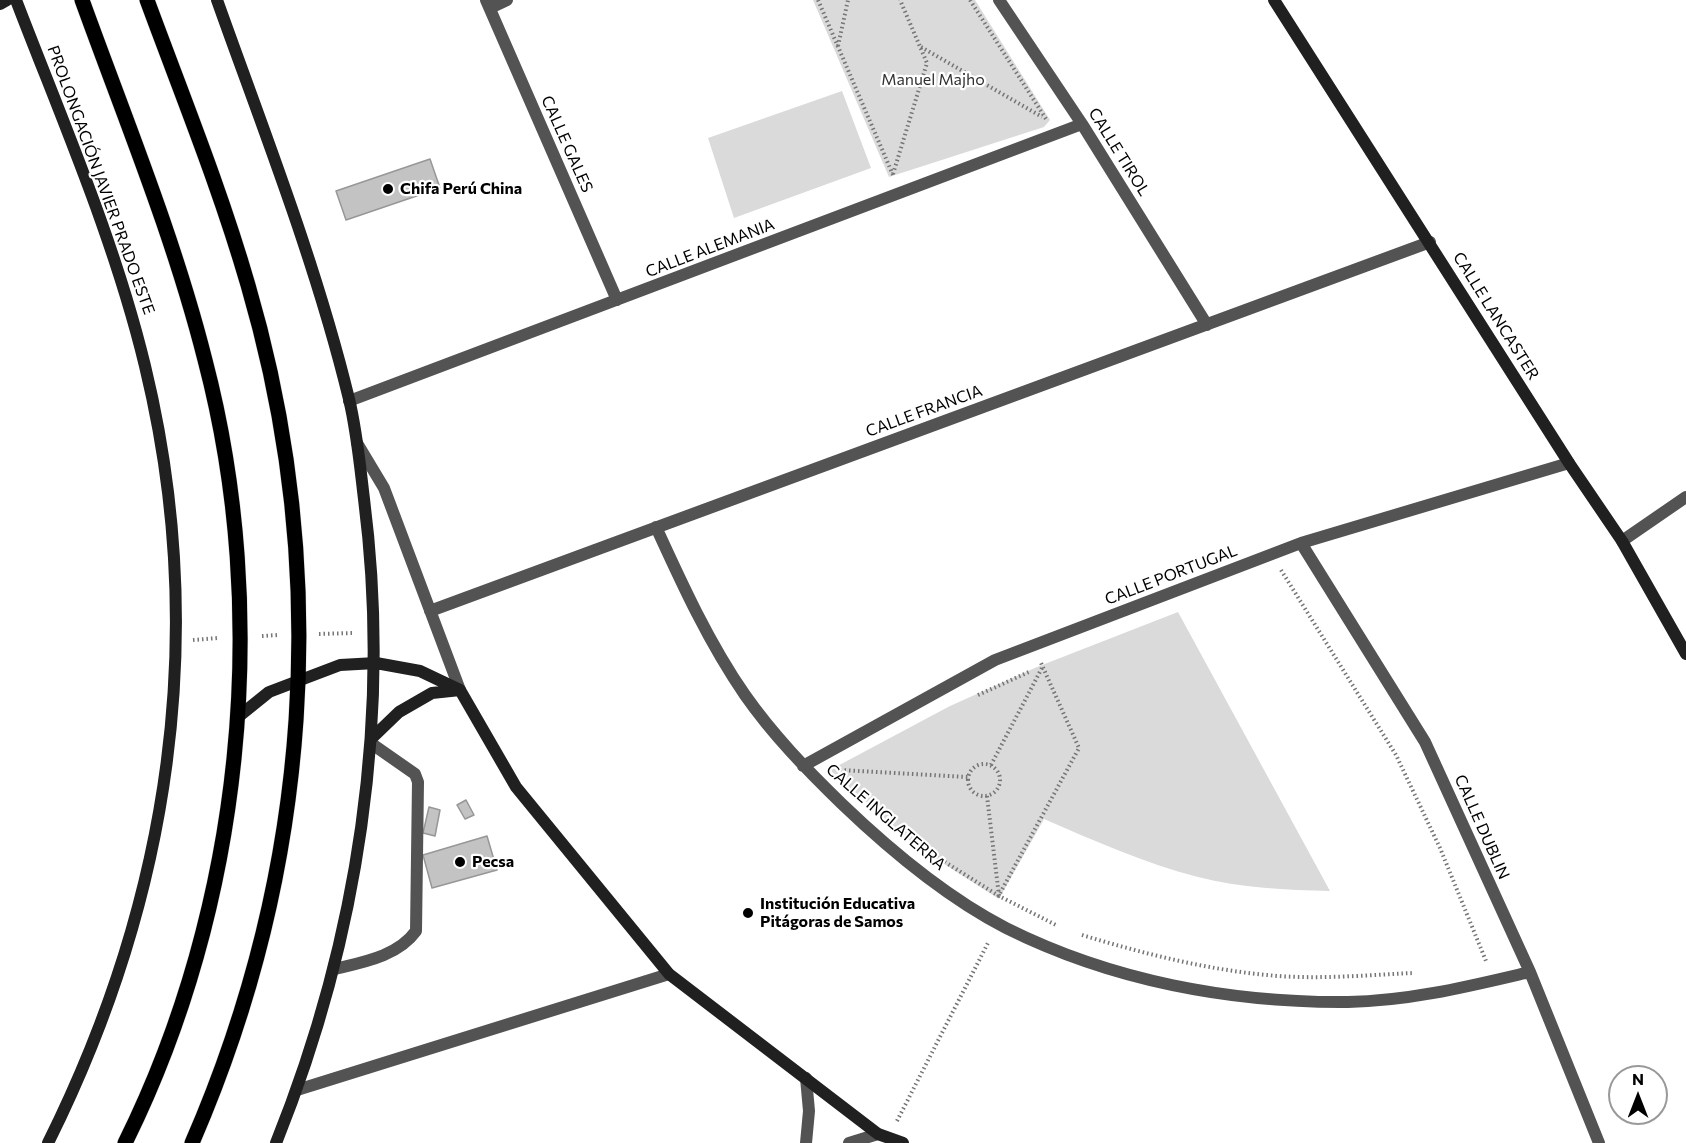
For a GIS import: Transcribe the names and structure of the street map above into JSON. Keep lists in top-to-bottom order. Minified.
{"streets":{"street":["CALLE GALES","CALLE TIROL","PROLONGACIÓN JAVIER PRADO ESTE","CALLE ALEMANIA","CALLE LANCASTER","CALLE FRANCIA","CALLE PORTUGAL","CALLE INGLATERRA","CALLE DUBLIN"]},"crossings":[["CALLE GALES","CALLE ALEMANIA"],["CALLE TIROL","CALLE ALEMANIA"],["CALLE TIROL","CALLE FRANCIA"],["CALLE LANCASTER","CALLE FRANCIA"],["CALLE LANCASTER","CALLE PORTUGAL"],["CALLE FRANCIA","CALLE INGLATERRA"],["CALLE PORTUGAL","CALLE INGLATERRA"],["CALLE PORTUGAL","CALLE DUBLIN"],["CALLE INGLATERRA","CALLE DUBLIN"]],"parks":["Manuel Majho"],"places":["Chifa Perú China","Pecsa","Institución Educativa Pitágoras de Samos"],"north":"top"}
